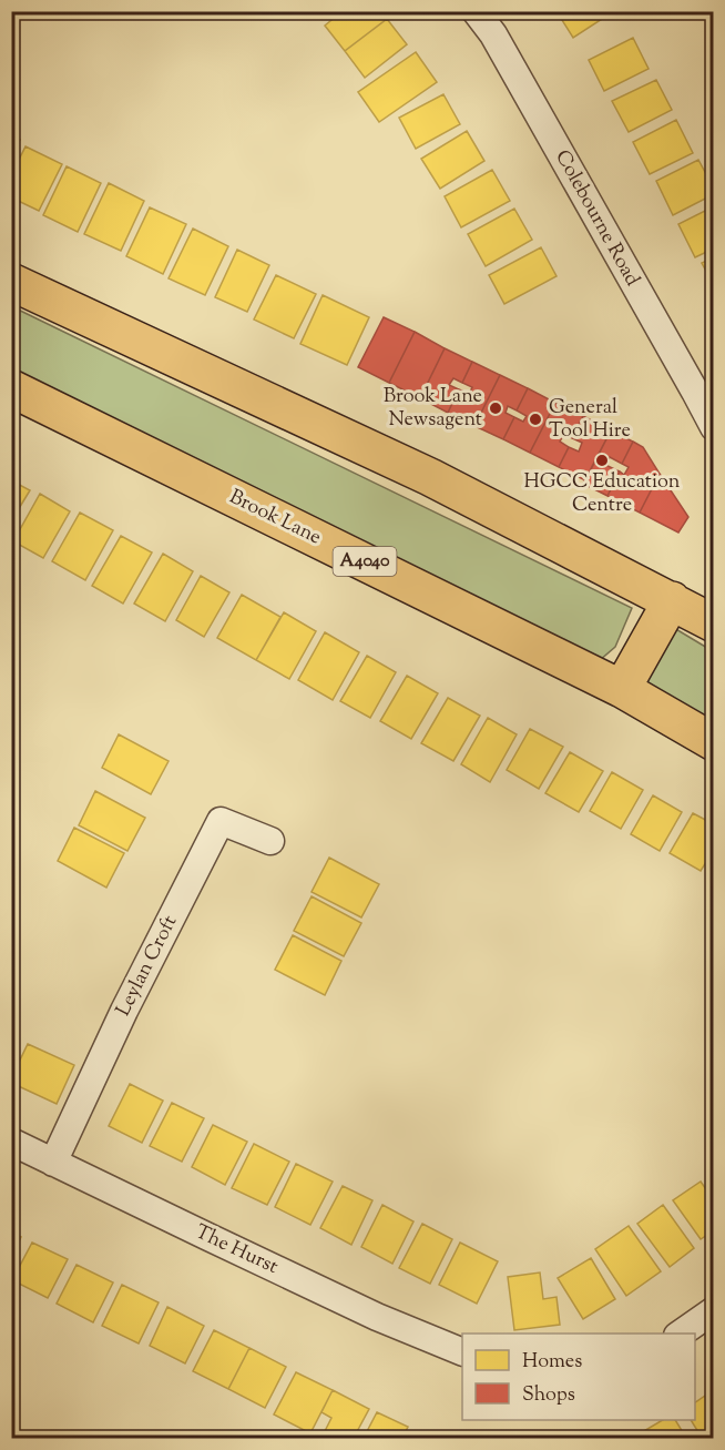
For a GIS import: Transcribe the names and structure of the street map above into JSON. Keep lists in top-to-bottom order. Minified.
{"streets":{"main road":["Brook Lane","A4040"],"street":["Colebourne Road","Leylan Croft","The Hurst"]},"crossings":[["Leylan Croft","The Hurst"]],"places":["Brook Lane Newsagent","General Tool Hire","HGCC Education Centre"],"legend":["Homes","Shops"]}
